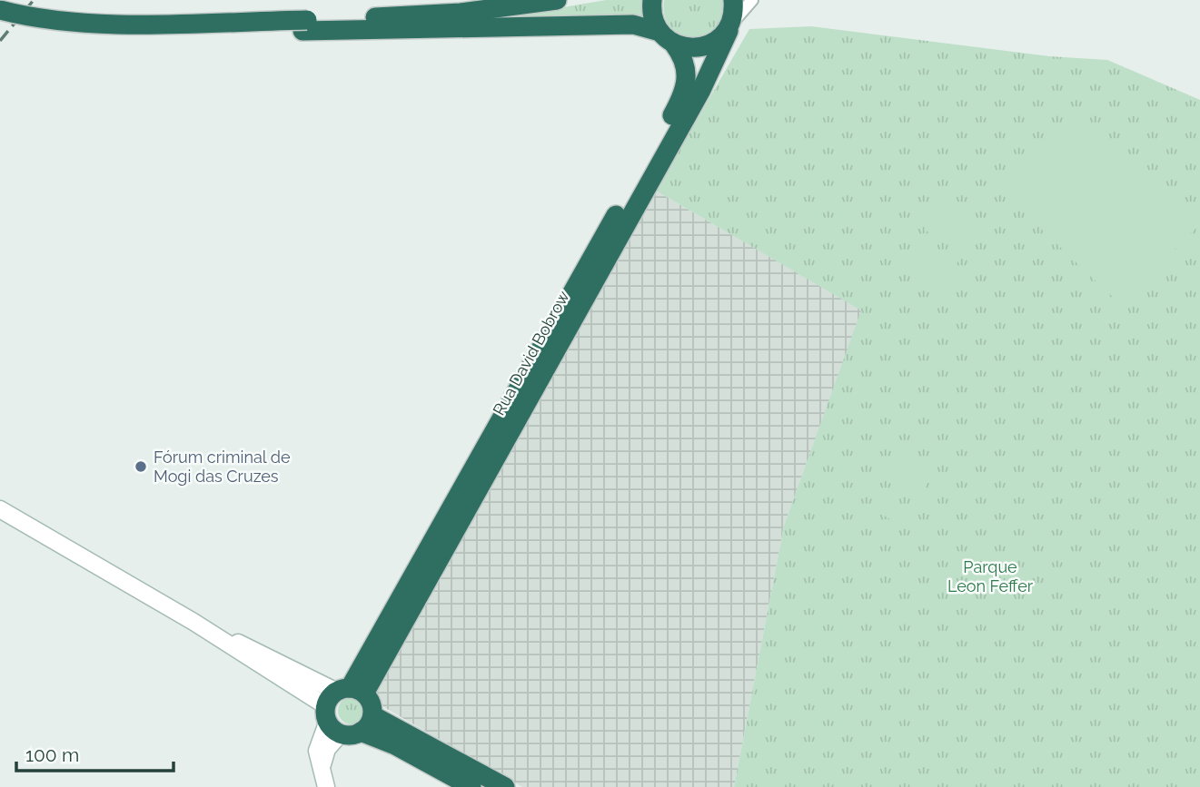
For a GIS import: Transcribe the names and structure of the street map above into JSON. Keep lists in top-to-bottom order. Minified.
{"streets":{"highway":["Rua David Bobrow"]},"parks":["Parque Leon Feffer"],"places":["Fórum criminal de Mogi das Cruzes"],"scale_bar":"100 m"}
